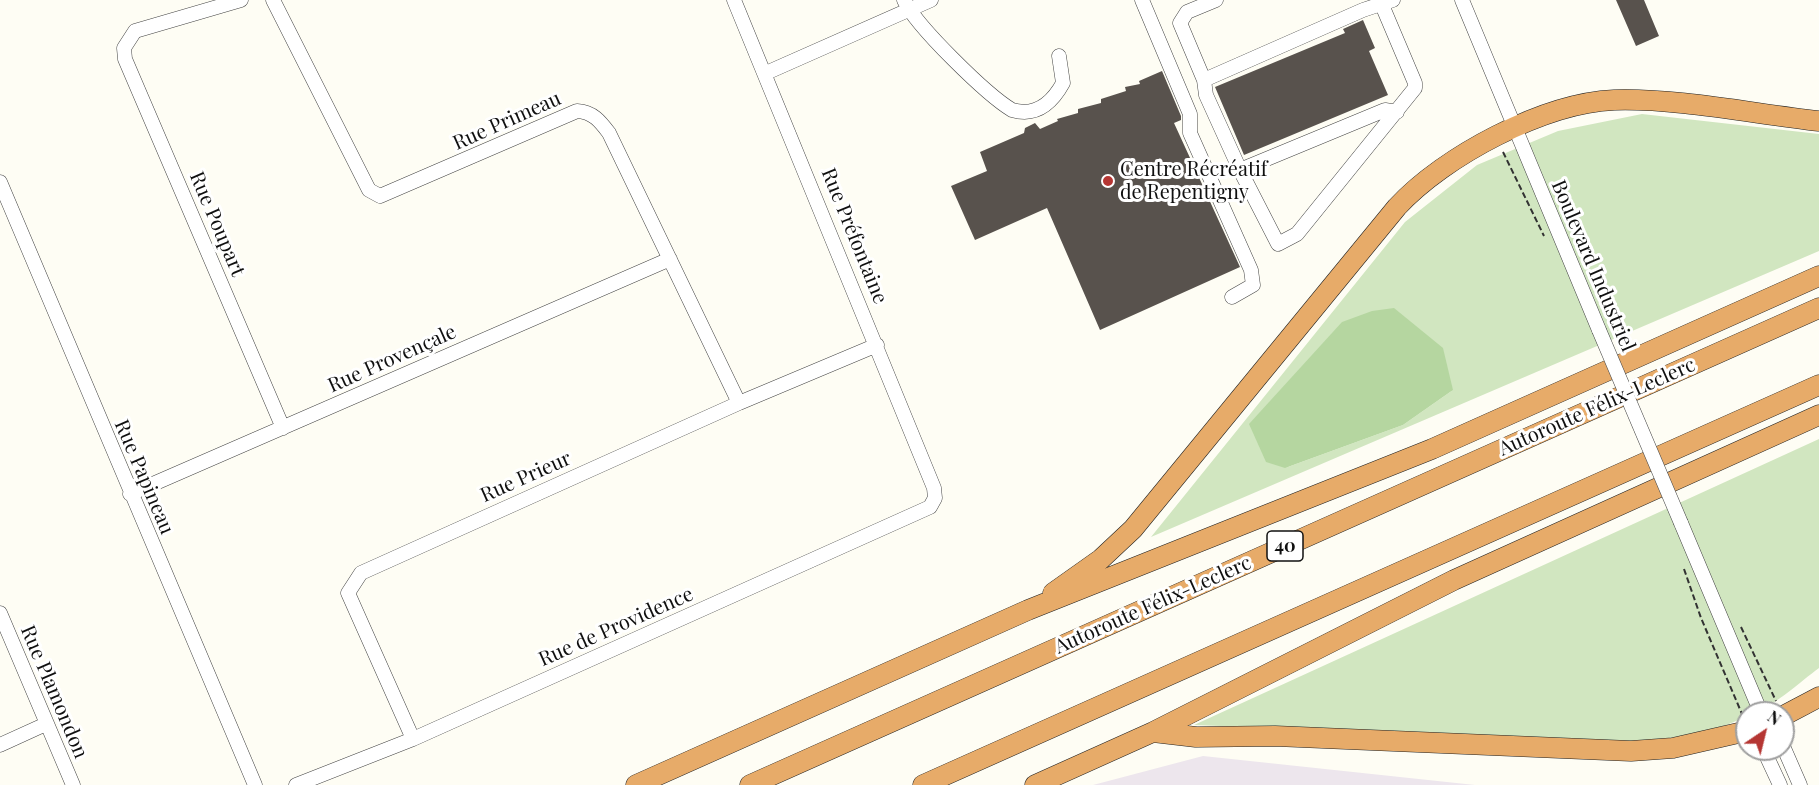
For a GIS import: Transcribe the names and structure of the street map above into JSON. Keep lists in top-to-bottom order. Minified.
{"streets":{"highway":["Autoroute Félix-Leclerc","40"],"street":["Rue Primeau","Rue Poupart","Rue Préfontaine","Boulevard Industriel","Rue Provençale","Rue Papineau","Rue Prieur","Rue de Providence","Rue Plamondon"]},"crossings":[["Rue Primeau","Rue Provençale"],["Rue Primeau","Rue Prieur"],["Rue Poupart","Rue Provençale"],["Rue Préfontaine","Rue Prieur"],["Rue Préfontaine","Rue de Providence"],["Rue Provençale","Rue Papineau"],["Rue Prieur","Rue de Providence"]],"places":["Centre Récréatif de Repentigny"],"north":"top right"}
